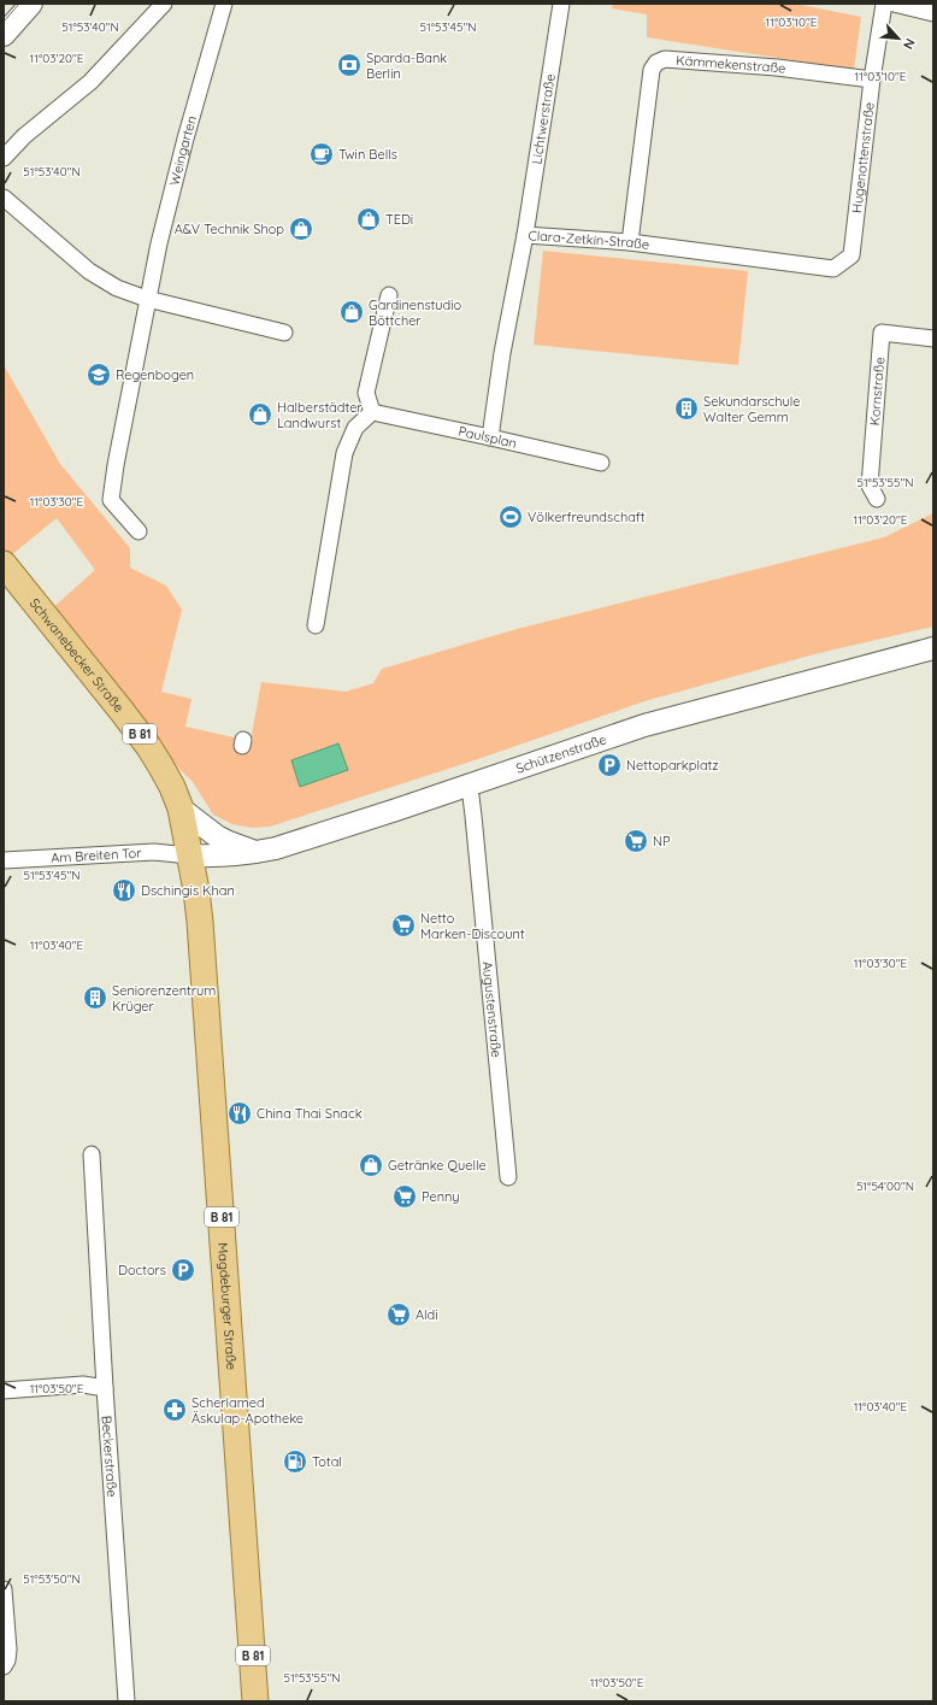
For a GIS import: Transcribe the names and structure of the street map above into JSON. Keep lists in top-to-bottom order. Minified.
{"streets":{"main road":["Schwanebecker Straße","B 81","Schützenstraße","Magdeburger Straße"],"street":["Kämmekenstraße","Lichtwerstraße","Weingarten","Hugenottenstraße","Clara-Zetkin-Straße","Kornstraße","Paulsplan","Am Breiten Tor","Augustenstraße","Beckerstraße"]},"crossings":[["Kämmekenstraße","Hugenottenstraße"],["Kämmekenstraße","Clara-Zetkin-Straße"],["Lichtwerstraße","Clara-Zetkin-Straße"],["Hugenottenstraße","Clara-Zetkin-Straße"],["Clara-Zetkin-Straße","Paulsplan"],["Schwanebecker Straße","Schützenstraße"],["Schwanebecker Straße","Am Breiten Tor"],["Schwanebecker Straße","Magdeburger Straße"],["Schützenstraße","Am Breiten Tor"],["Schützenstraße","Augustenstraße"],["Schützenstraße","Magdeburger Straße"],["Am Breiten Tor","Magdeburger Straße"]],"places":{"bank":["Sparda-Bank Berlin"],"cafe":["Twin Bells"],"shop":["TEDi","A&V Technik Shop","Gardinenstudio Böttcher","Halberstädter Landwurst","Getränke Quelle"],"school or university":["Regenbogen"],"building":["Sekundarschule Walter Gemm","Seniorenzentrum Krüger"],"sports":["Völkerfreundschaft"],"parking":["Nettoparkplatz","Doctors"],"supermarket":["NP","Netto Marken-Discount","Penny","Aldi"],"restaurant":["Dschingis Khan","China Thai Snack"],"pharmacy":["Scherlamed Äskulap-Apotheke"],"fuel station":["Total"]},"north":"bottom right","coordinates":["11°03'10\"E","51°53'40\"N","51°53'45\"N","11°03'20\"E","51°53'55\"N","11°03'30\"E","11°03'40\"E","51°54'00\"N","11°03'50\"E","51°53'50\"N"]}
